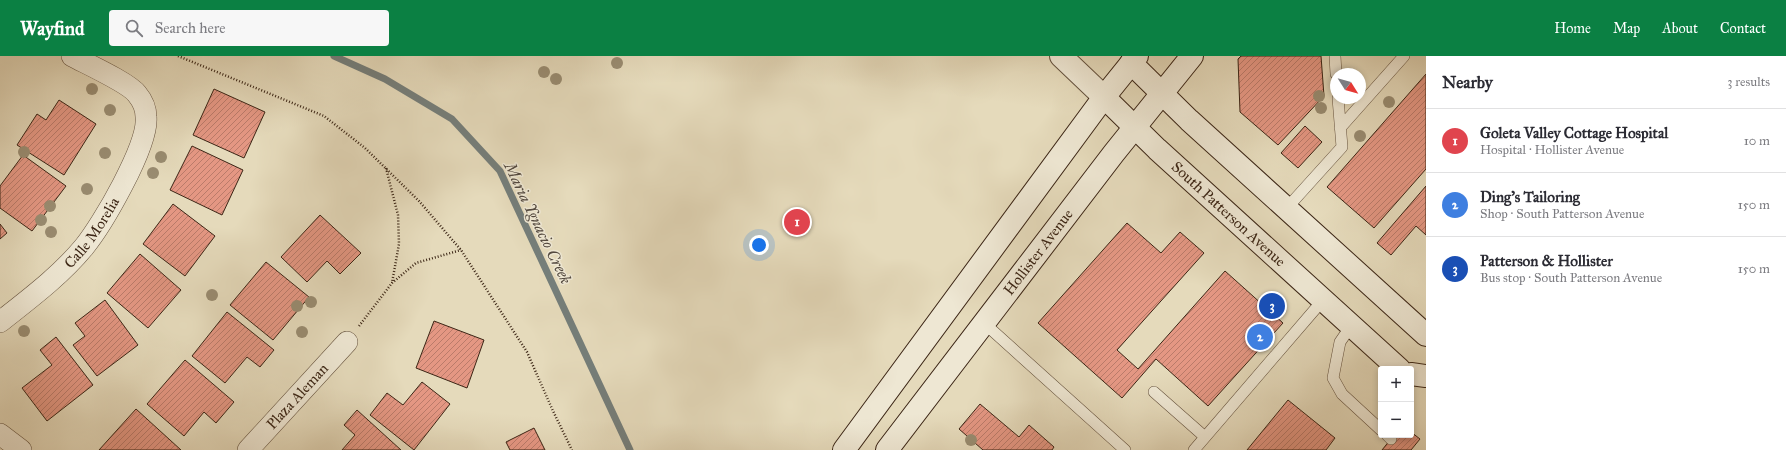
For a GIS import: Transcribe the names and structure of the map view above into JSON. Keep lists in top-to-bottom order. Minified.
{"streets":{"main road":["South Patterson Avenue","Hollister Avenue"],"street":["Calle Morelia","Plaza Aleman"]},"crossings":[["South Patterson Avenue","Hollister Avenue"]],"water":["Maria Ygnacio Creek"],"north":"bottom right","page":{"header":"Wayfind","search":"Search here","nav":["Home","Map","About","Contact"],"heading":["Nearby","3 results"],"list":[{"mark":"1","name":"Goleta Valley Cottage Hospital","note":"Hospital · Hollister Avenue","value":"10 m"},{"mark":"2","name":"Ding's Tailoring","note":"Shop · South Patterson Avenue","value":"150 m"},{"mark":"3","name":"Patterson & Hollister","note":"Bus stop · South Patterson Avenue","value":"150 m"}],"pins":["1","3","2"],"map_buttons":["+","−"]}}
